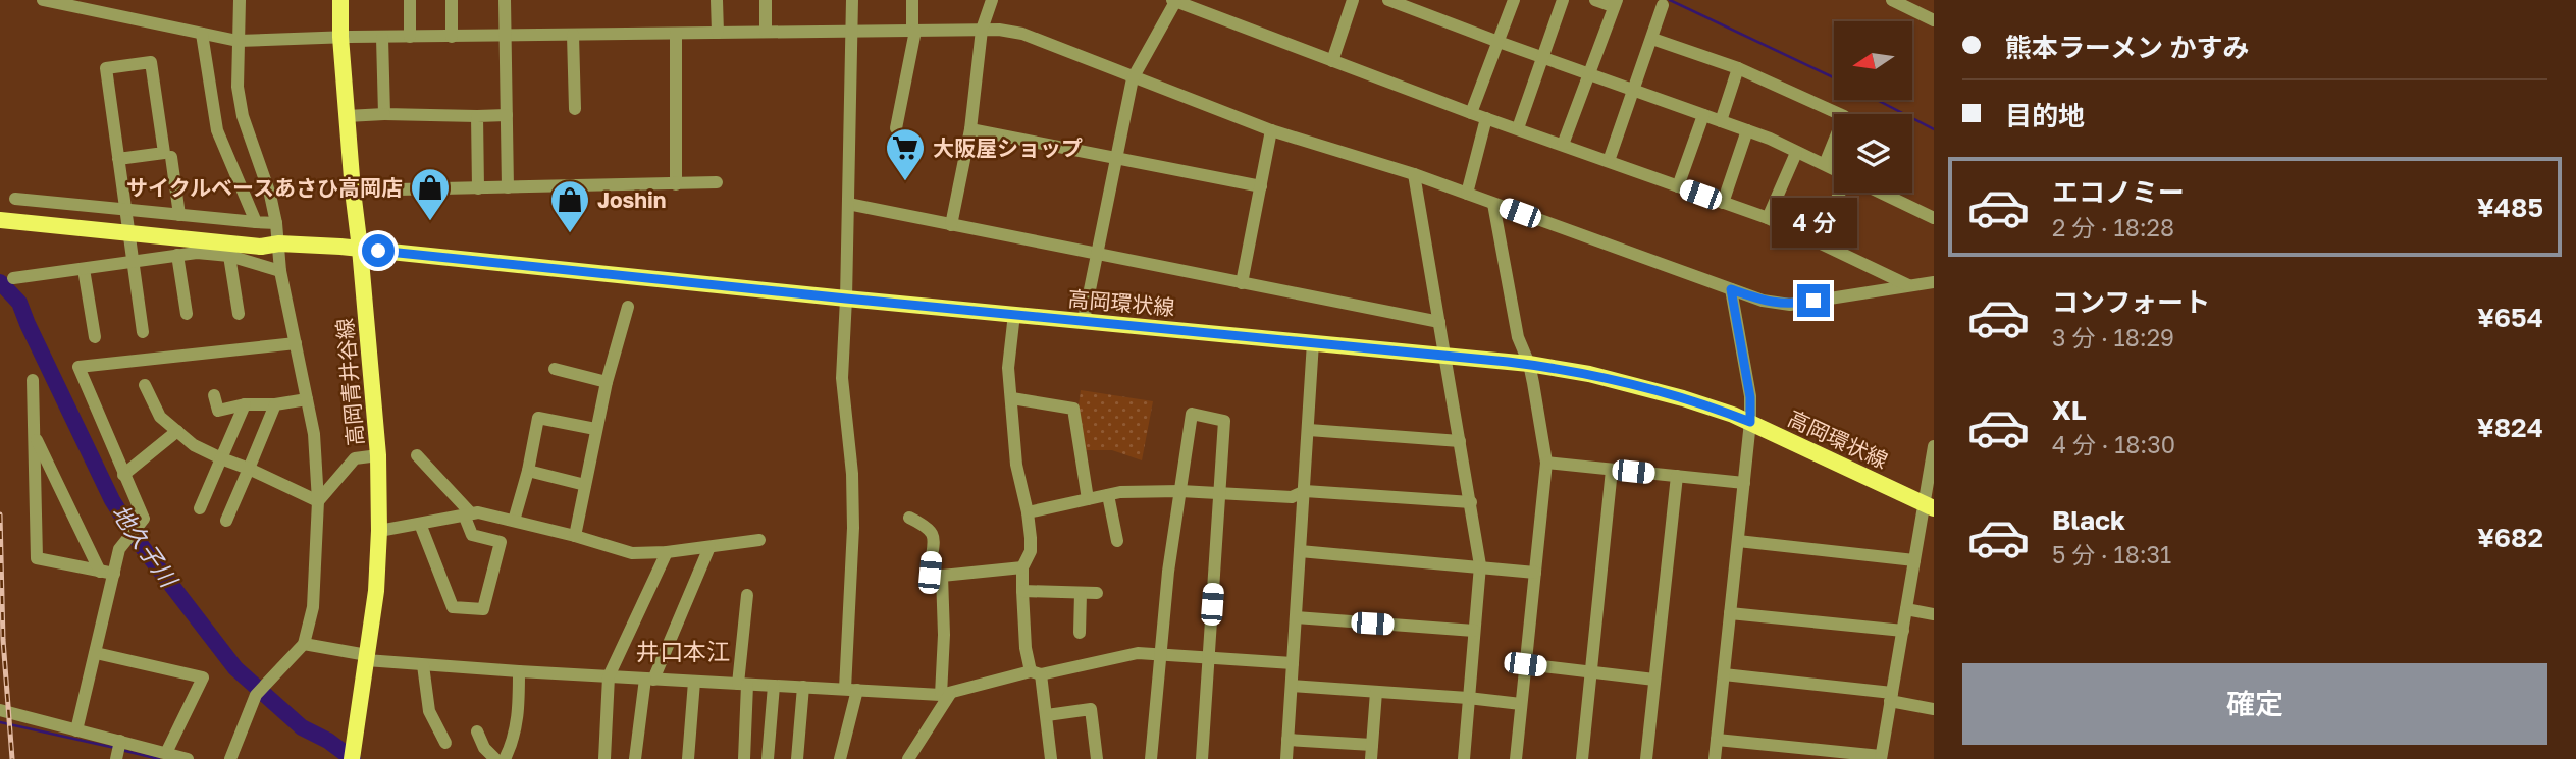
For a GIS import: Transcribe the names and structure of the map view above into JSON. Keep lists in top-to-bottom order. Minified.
{"streets":{"main road":["高岡環状線","高岡青井谷線"]},"crossings":[["高岡環状線","高岡青井谷線"]],"districts":["井口本江"],"water":["地久子川"],"places":{"supermarket":["大阪屋ショップ"],"shop":["サイクルベースあさひ高岡店","Joshin"]},"north":"left","page":{"banner":["熊本ラーメン かすみ","目的地"],"list":[{"name":"エコノミー","note":"2 分 · 18:28","value":"¥485"},{"name":"コンフォート","note":"3 分 · 18:29","value":"¥654"},{"name":"XL","note":"4 分 · 18:30","value":"¥824"},{"name":"Black","note":"5 分 · 18:31","value":"¥682"}],"bubble":"4 分","buttons":"確定"}}
